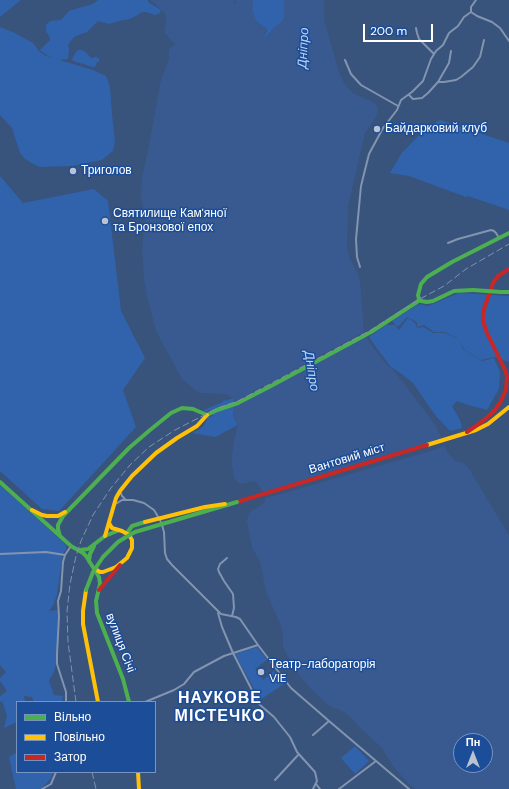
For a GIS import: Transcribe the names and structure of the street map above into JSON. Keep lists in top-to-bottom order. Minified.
{"streets":{"main road":["Вантовий міст","вулиця Січі"]},"districts":["НАУКОВЕ МІСТЕЧКО"],"water":["Дніпро"],"places":["Байдарковий клуб","Триголов","Святилище Кам'яної та Бронзової епох","Театр-лабораторія VIE"],"legend":["Вільно","Повільно","Затор"],"scale_bar":"200 m","north":"top"}
